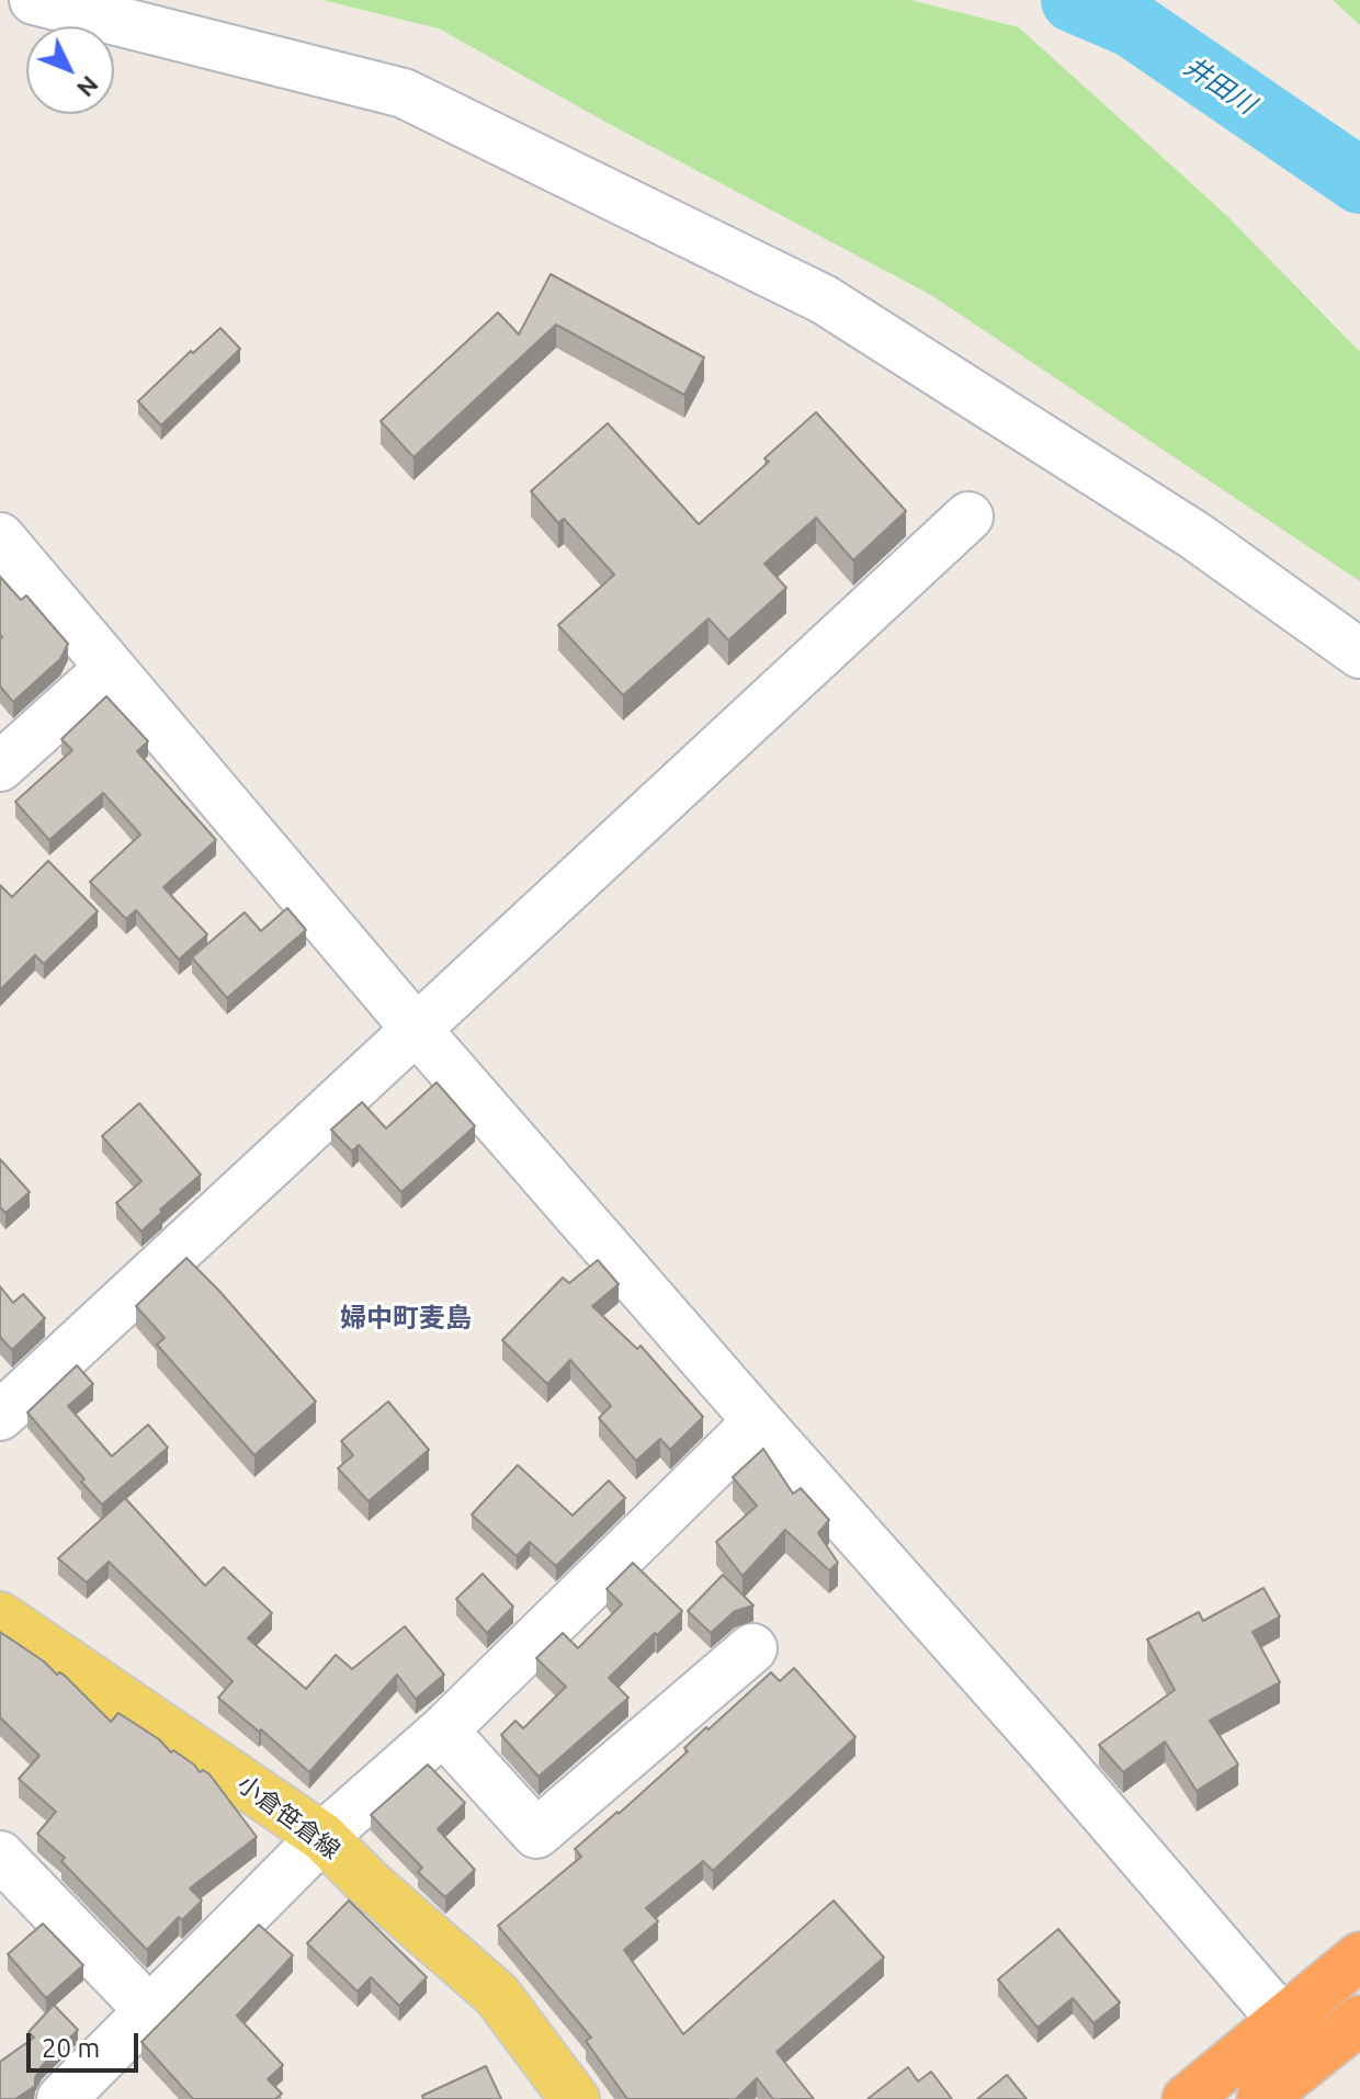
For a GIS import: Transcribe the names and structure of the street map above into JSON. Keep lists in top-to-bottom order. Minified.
{"streets":{"main road":["小倉笹倉線"]},"districts":["婦中町麦島"],"water":["井田川"],"scale_bar":"20 m","north":"bottom right"}
